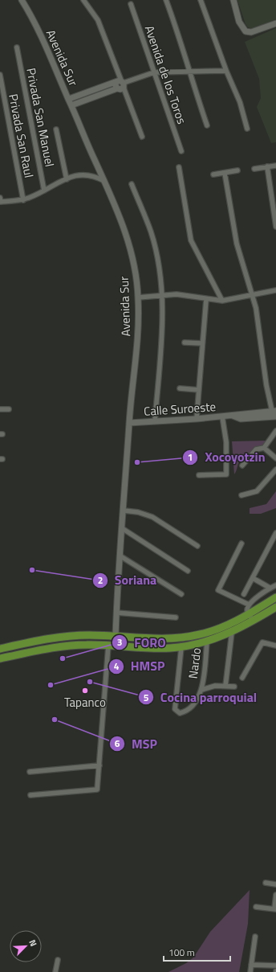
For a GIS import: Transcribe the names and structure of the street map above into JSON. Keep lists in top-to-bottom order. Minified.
{"streets":{"street":["Avenida Sur","Avenida de los Toros","Privada San Manuel","Privada San Raul","Calle Suroeste","Nardo"]},"crossings":[["Avenida Sur","Calle Suroeste"]],"places":["Xocoyotzin","Soriana","FORO","Cocina parroquial","HMSP","Tapanco","MSP"],"scale_bar":"100 m","north":"top right"}
